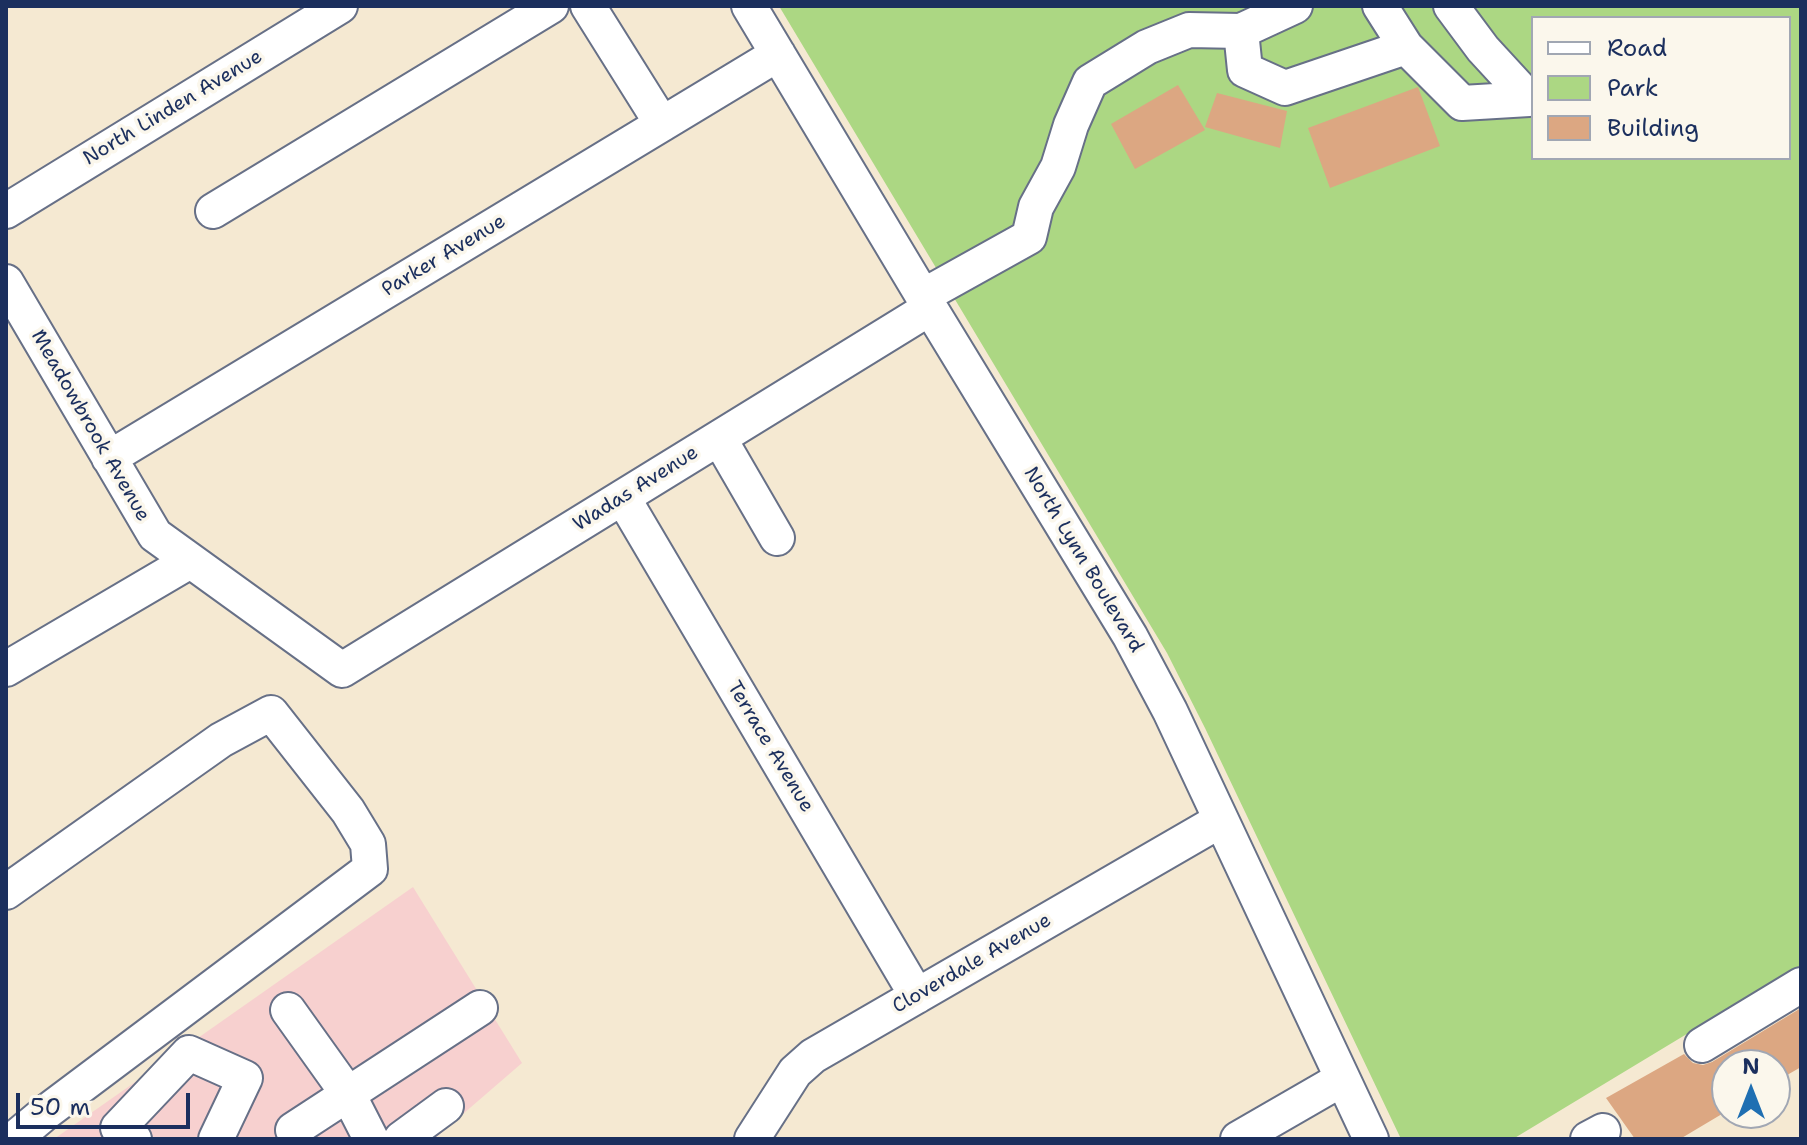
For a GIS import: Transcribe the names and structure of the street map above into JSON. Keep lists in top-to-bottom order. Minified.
{"streets":{"street":["North Linden Avenue","Parker Avenue","Meadowbrook Avenue","Wadas Avenue","North Lynn Boulevard","Terrace Avenue","Cloverdale Avenue"]},"crossings":[["Parker Avenue","Meadowbrook Avenue"],["Parker Avenue","North Lynn Boulevard"],["Meadowbrook Avenue","Wadas Avenue"],["Wadas Avenue","North Lynn Boulevard"],["Wadas Avenue","Terrace Avenue"],["North Lynn Boulevard","Cloverdale Avenue"],["Terrace Avenue","Cloverdale Avenue"]],"legend":["Road","Park","Building"],"scale_bar":"50 m","north":"top"}
